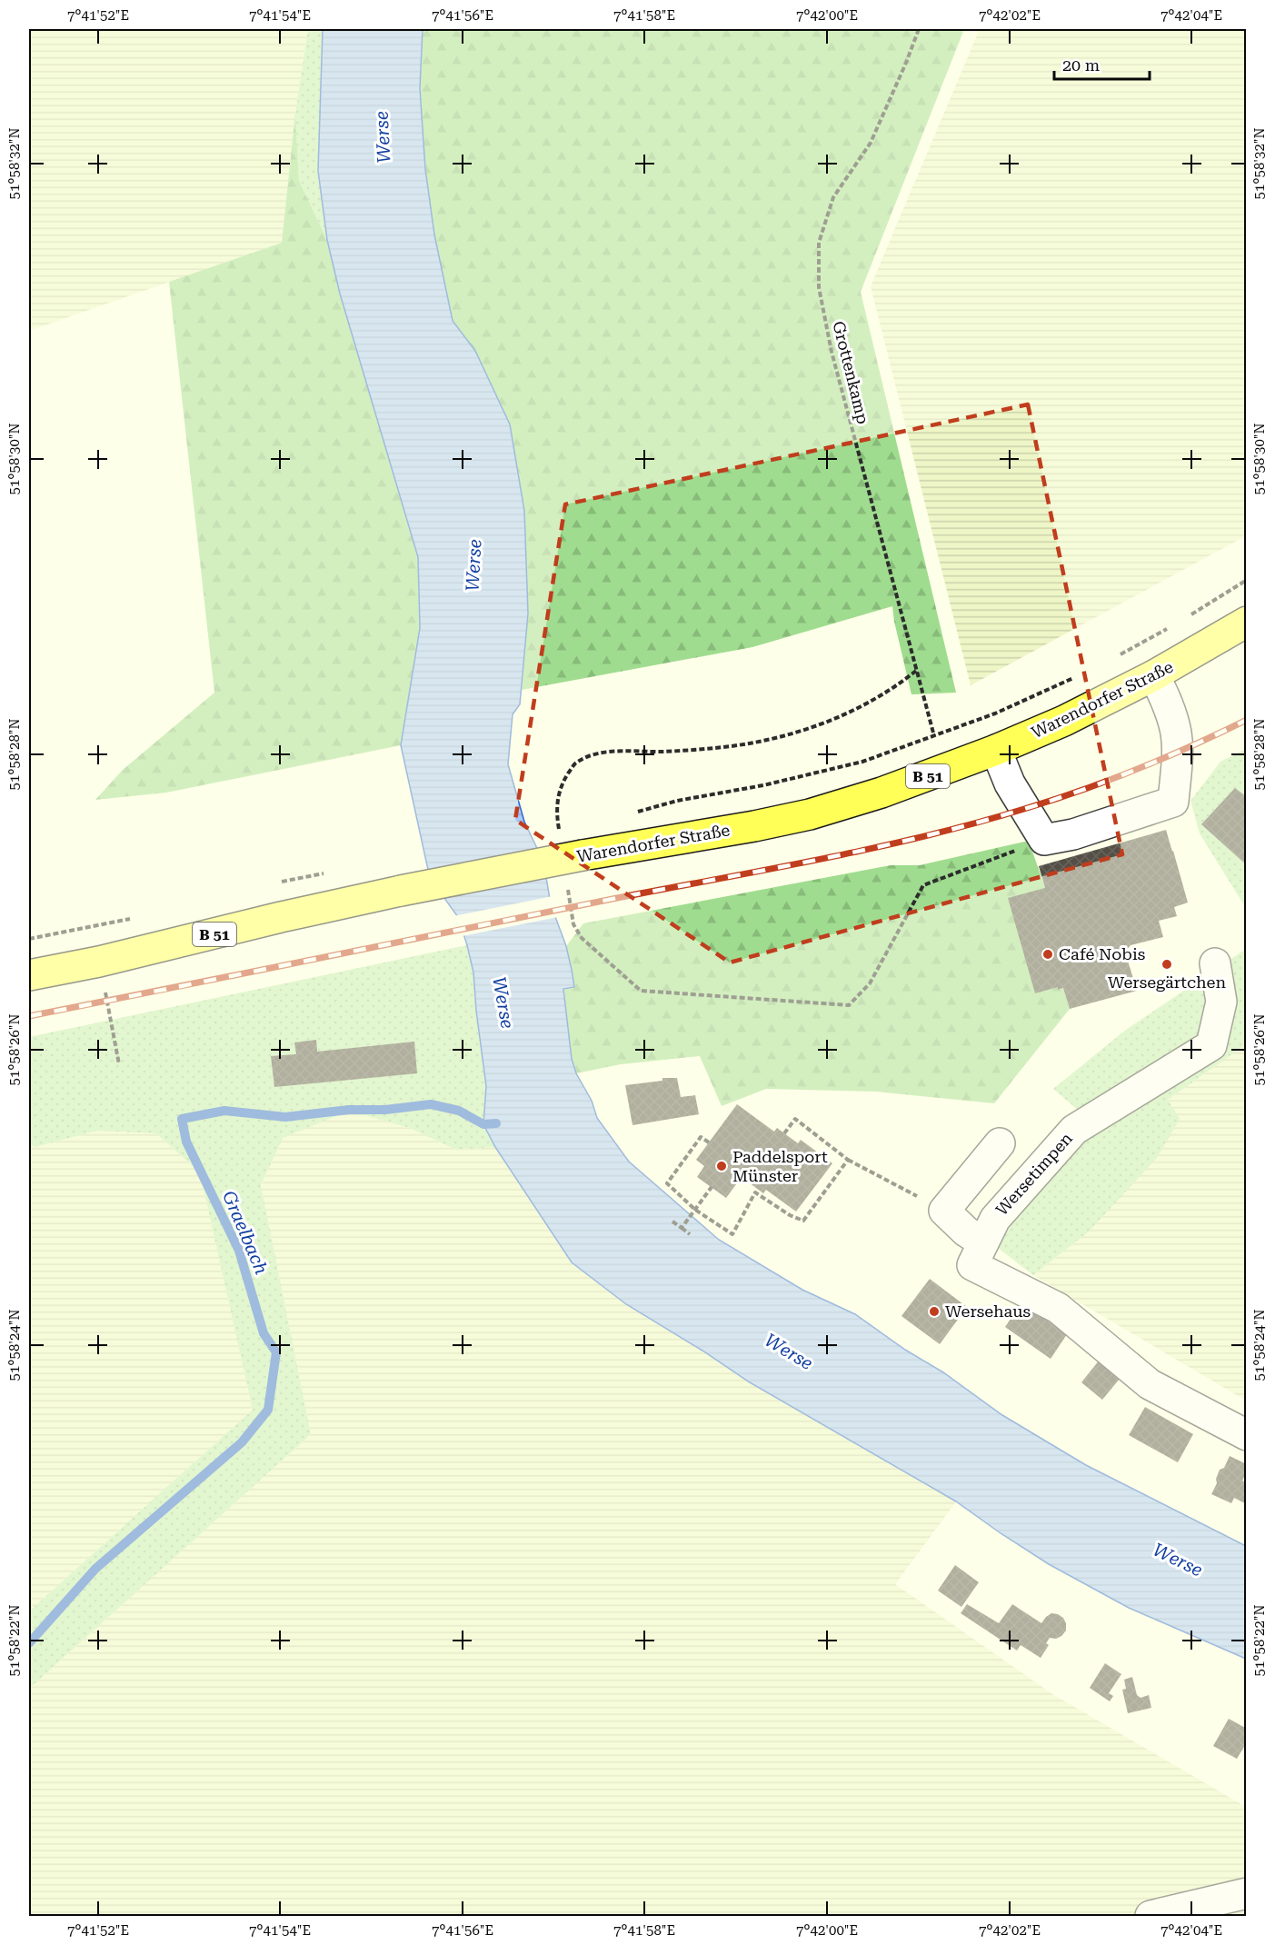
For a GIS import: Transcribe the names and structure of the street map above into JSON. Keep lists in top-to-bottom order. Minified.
{"streets":{"main road":["Warendorfer Straße","B 51"],"street":["Wersetimpen"],"path":["Grottenkamp"]},"water":["Werse","Graelbach"],"places":["Café Nobis","Wersegärtchen","Paddelsport Münster","Wersehaus"],"scale_bar":"20 m","coordinates":["7°41'52\"E","7°41'54\"E","7°41'56\"E","7°41'58\"E","7°42'00\"E","7°42'02\"E","7°42'04\"E","51°58'32\"N","51°58'30\"N","51°58'28\"N","51°58'26\"N","51°58'24\"N","51°58'22\"N"]}
